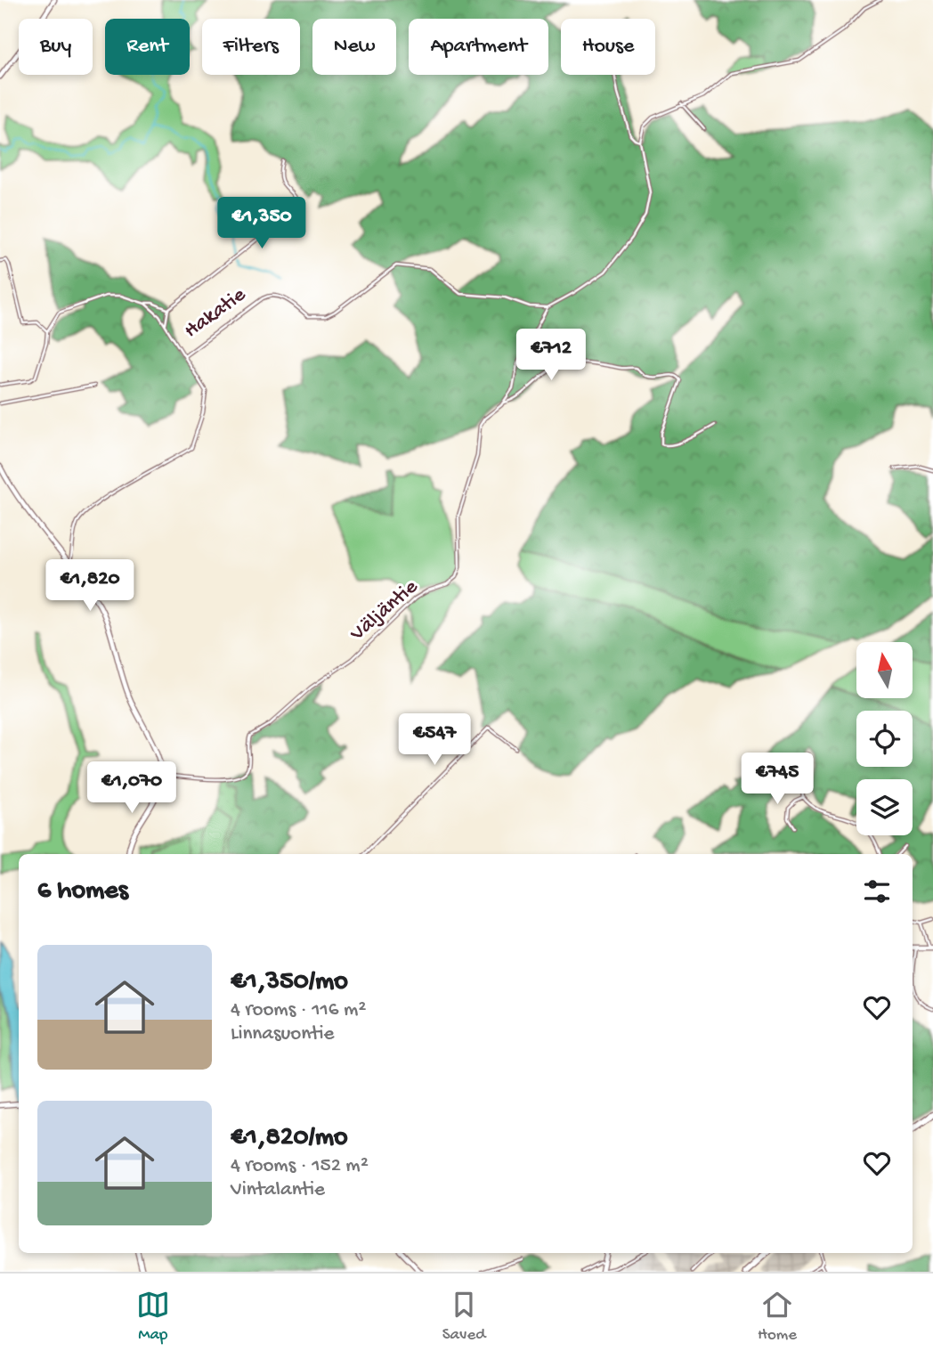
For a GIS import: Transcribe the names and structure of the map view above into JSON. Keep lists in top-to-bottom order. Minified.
{"streets":{"street":["Hakatie","Väljäntie"]},"crossings":[["Hakatie","Väljäntie"]],"north":"top","page":{"chip":["Buy","Rent","Filters","New","Apartment","House"],"price":["€1,350","€712","€1,820","€547","€745","€1,070"],"heading":"6 homes","list":[{"name":"€1,350/mo","note":"4 rooms · 116 m² · Linnasuontie"},{"name":"€1,820/mo","note":"4 rooms · 152 m² · Vintalantie"}],"tabs":["Map","Saved","Home"]}}
